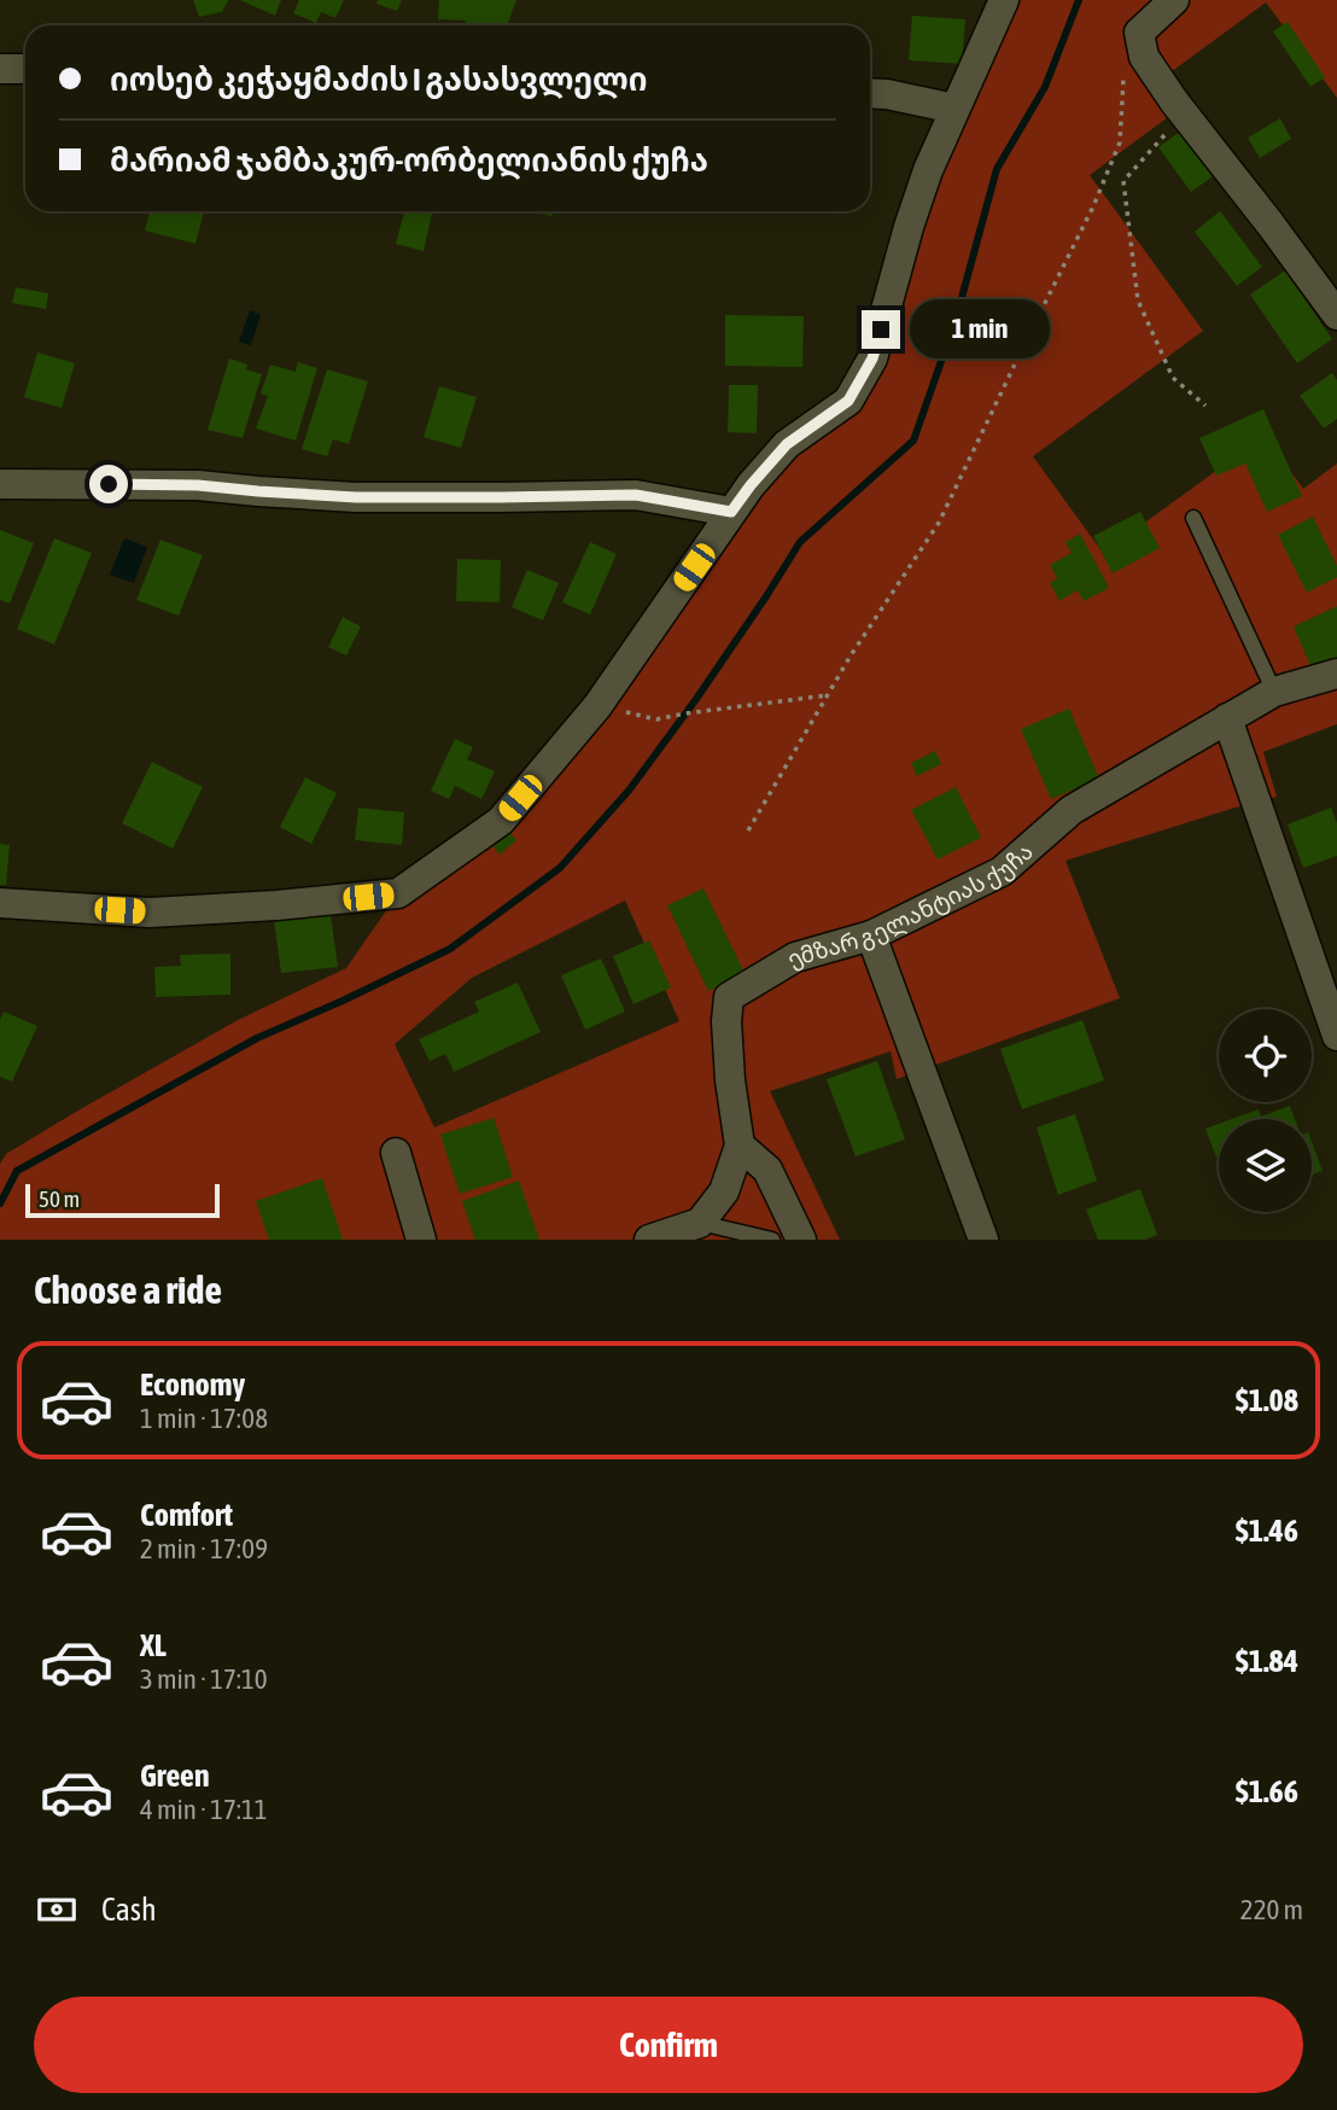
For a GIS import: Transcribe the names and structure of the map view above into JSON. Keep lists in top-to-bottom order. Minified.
{"streets":{"street":["ემზარ გელანტიას ქუჩა"]},"scale_bar":"50 m","page":{"banner":["იოსებ კეჭაყმაძის I გასასვლელი","მარიამ ჯამბაკურ-ორბელიანის ქუჩა"],"bubble":"1 min","scale":"50 m","heading":"Choose a ride","list":[{"name":"Economy","note":"1 min · 17:08","value":"$1.08"},{"name":"Comfort","note":"2 min · 17:09","value":"$1.46"},{"name":"XL","note":"3 min · 17:10","value":"$1.84"},{"name":"Green","note":"4 min · 17:11","value":"$1.66"}],"pay":["Cash","220 m"],"buttons":"Confirm"}}
